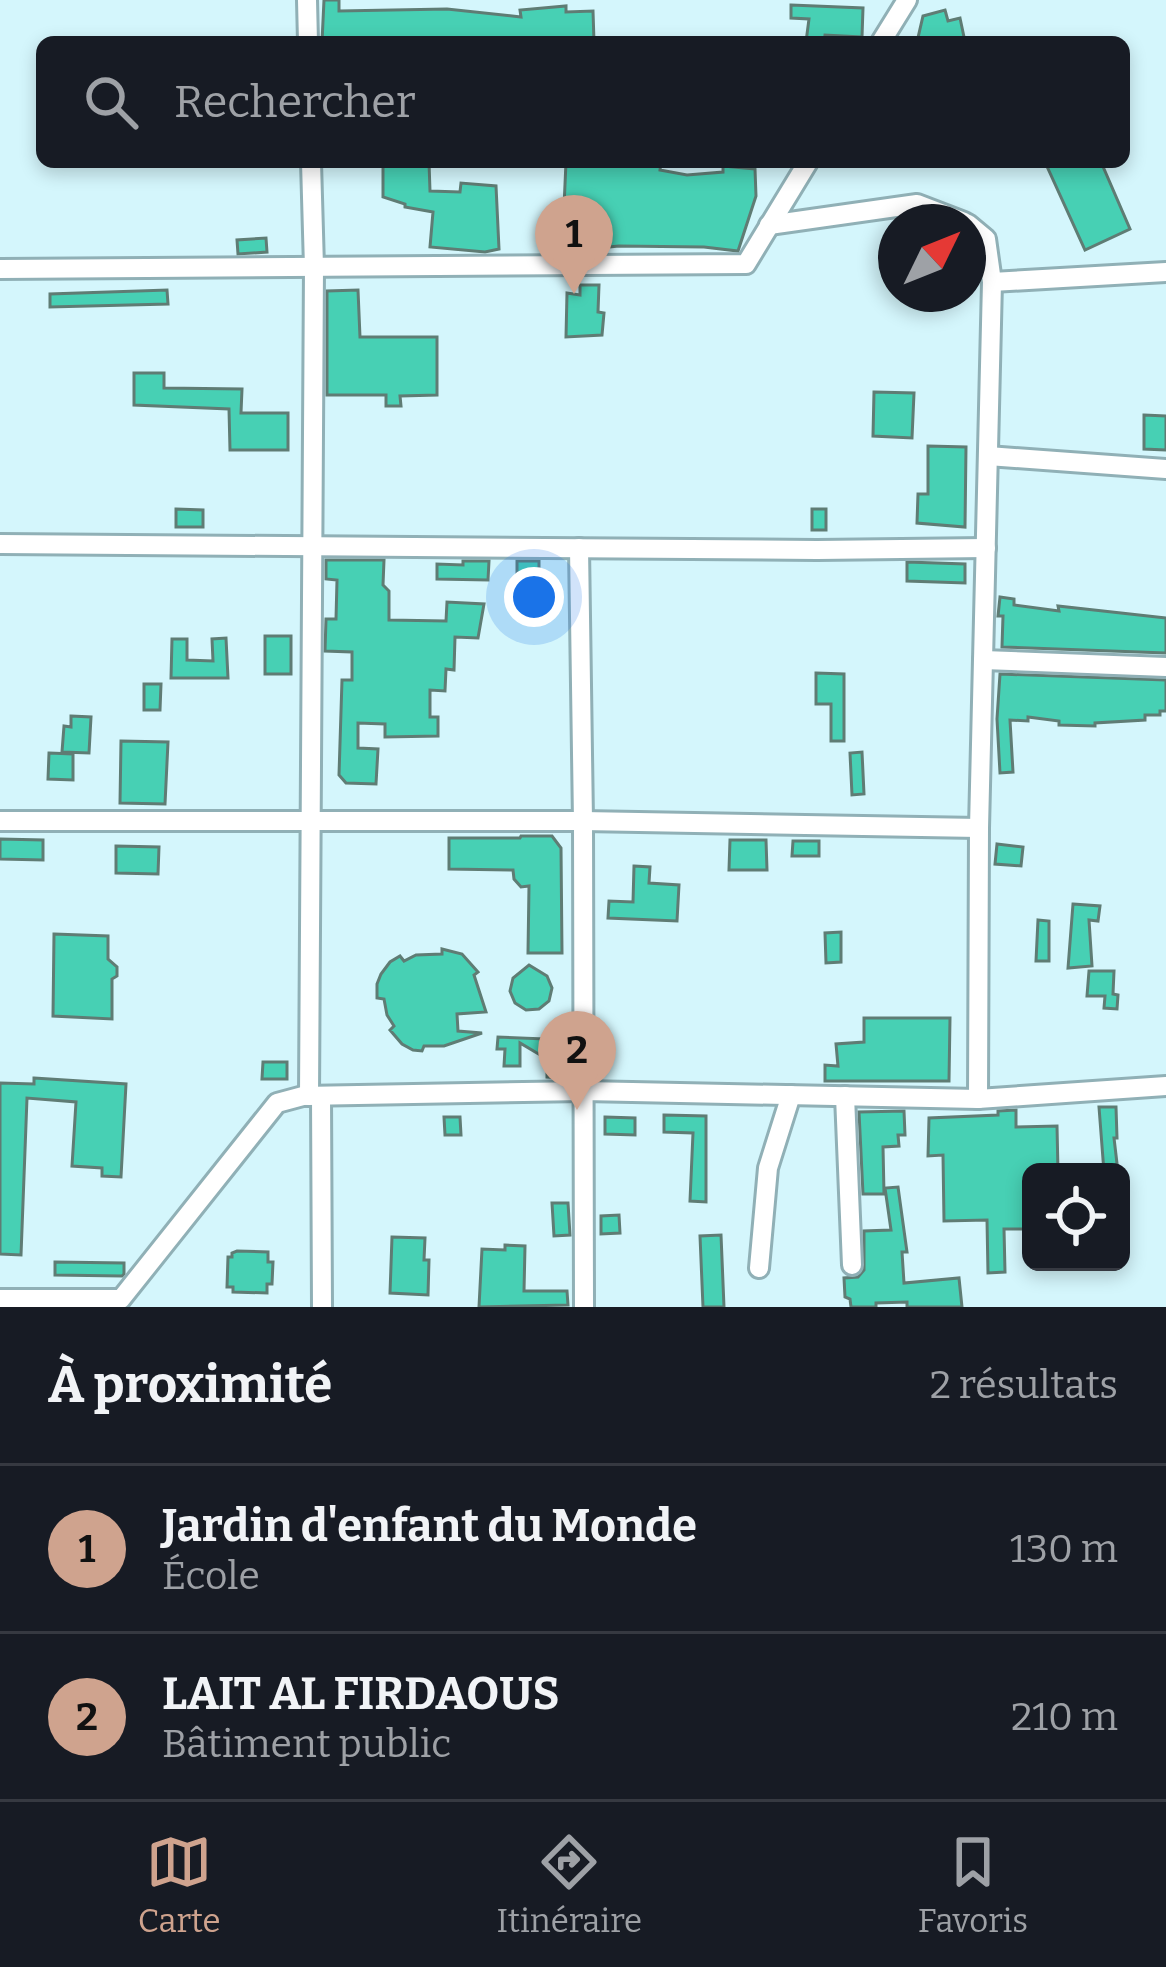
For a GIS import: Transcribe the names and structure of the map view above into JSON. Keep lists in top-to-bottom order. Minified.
{"north":"top right","page":{"search":"Rechercher","pins":["1","2"],"heading":["À proximité","2 résultats"],"list":[{"mark":"1","name":"Jardin d'enfant du Monde","note":"École","value":"130 m"},{"mark":"2","name":"LAIT AL FIRDAOUS","note":"Bâtiment public","value":"210 m"}],"nav":["Carte","Itinéraire","Favoris"]}}
